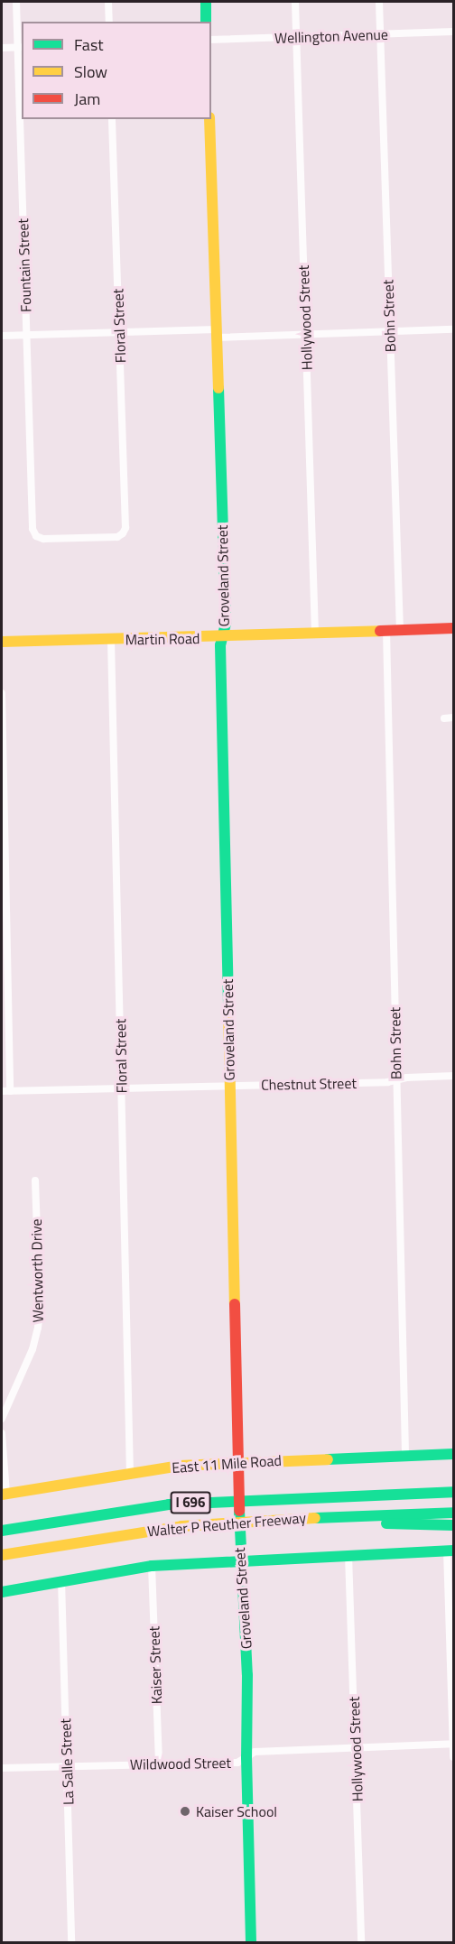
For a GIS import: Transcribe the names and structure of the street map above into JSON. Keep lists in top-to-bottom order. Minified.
{"streets":{"main road":["Groveland Street","Martin Road","East 11 Mile Road","I 696","Walter P Reuther Freeway"],"street":["Wellington Avenue","Fountain Street","Bohn Street","Hollywood Street","Floral Street","Chestnut Street","Wentworth Drive","Kaiser Street","La Salle Street","Wildwood Street"]},"crossings":[["Wellington Avenue","Bohn Street"],["Wellington Avenue","Hollywood Street"],["Fountain Street","Floral Street"],["Bohn Street","Martin Road"],["Bohn Street","Chestnut Street"],["Bohn Street","East 11 Mile Road"],["Hollywood Street","Martin Road"],["Hollywood Street","Wildwood Street"],["Floral Street","Martin Road"],["Floral Street","Chestnut Street"],["Floral Street","East 11 Mile Road"],["Groveland Street","Martin Road"],["Groveland Street","Chestnut Street"],["Groveland Street","East 11 Mile Road"],["Groveland Street","Wildwood Street"],["Kaiser Street","Wildwood Street"],["La Salle Street","Wildwood Street"]],"places":["Kaiser School"],"legend":["Fast","Slow","Jam"]}
